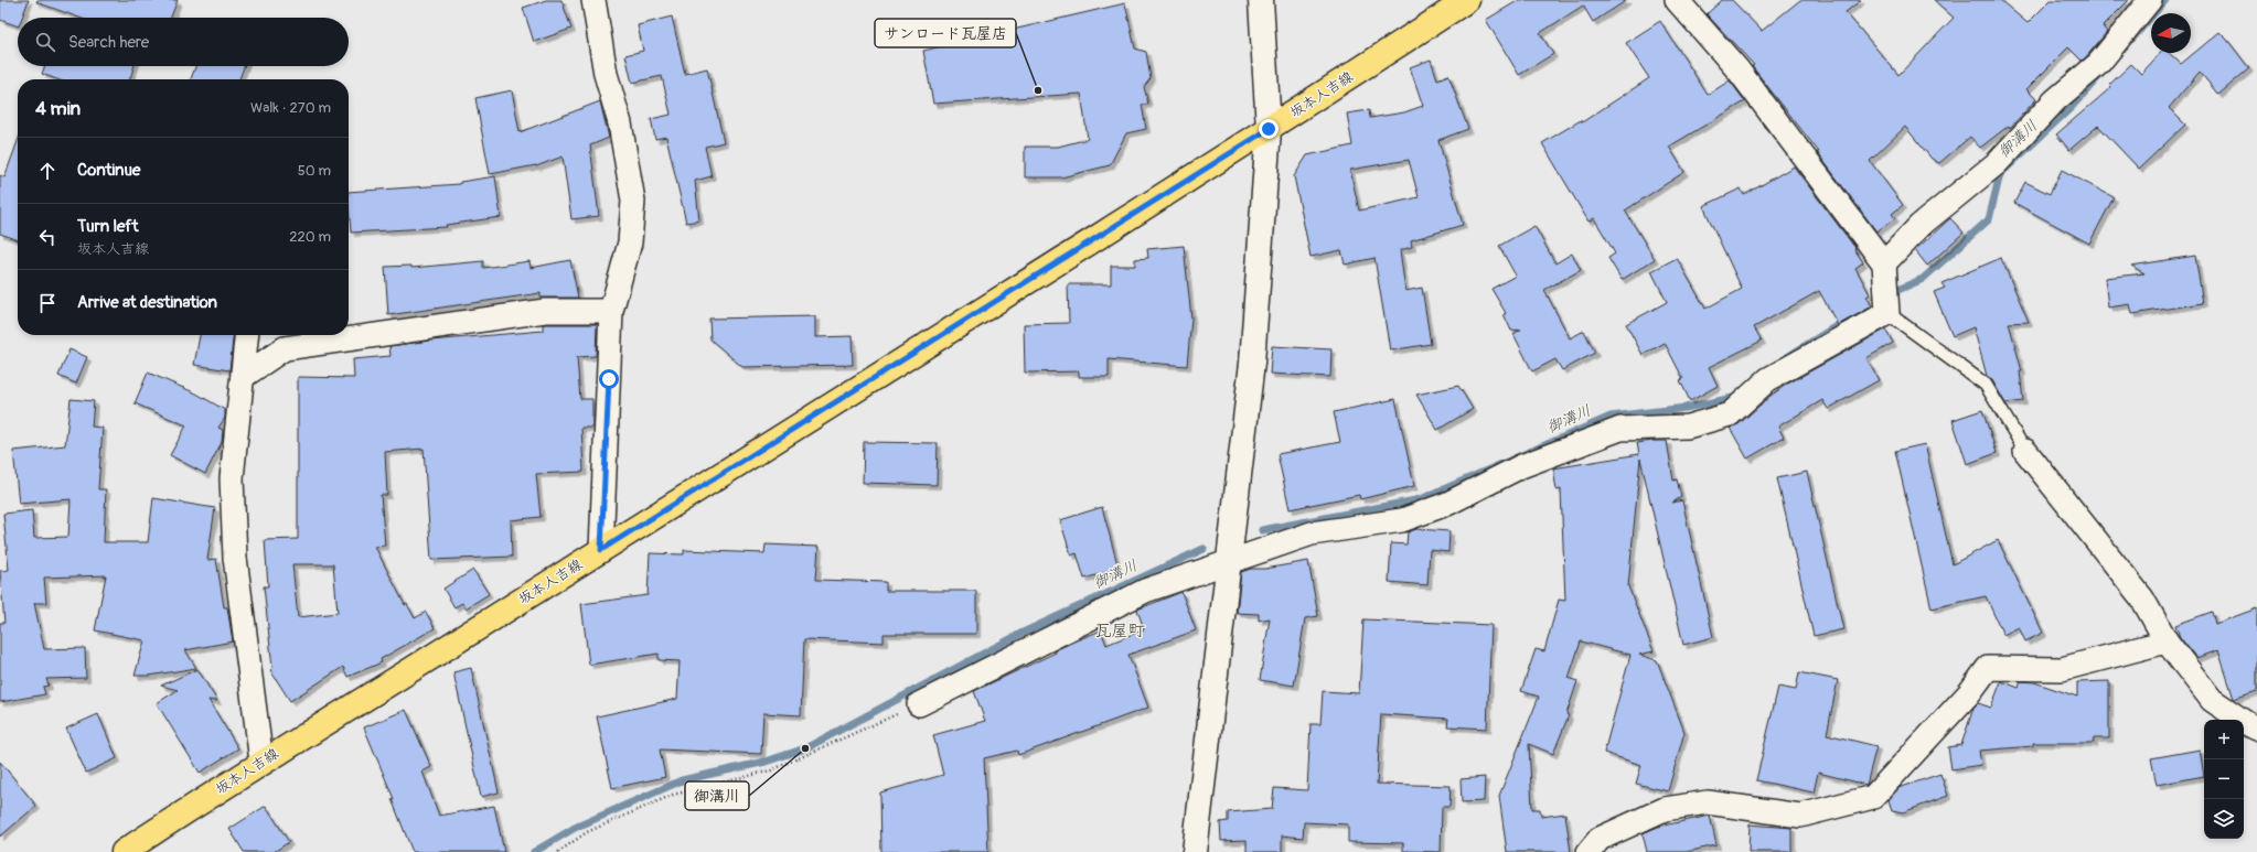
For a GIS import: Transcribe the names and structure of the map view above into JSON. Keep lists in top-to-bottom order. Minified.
{"streets":{"main road":["坂本人吉線"]},"districts":["瓦屋町"],"water":["御溝川"],"places":["サンロード瓦屋店","御溝川"],"north":"left","page":{"search":"Search here","heading":["4 min","Walk · 270 m"],"list":[["Continue","50 m"],["Turn left","坂本人吉線","220 m"],"Arrive at destination"],"map_buttons":["+","−"]}}
